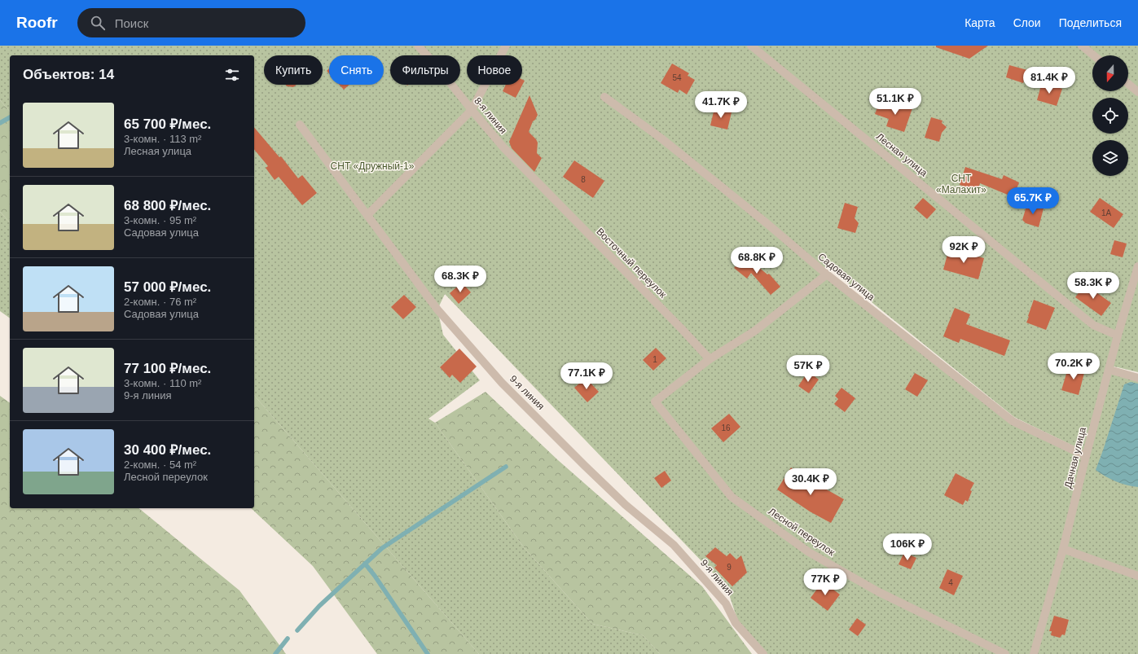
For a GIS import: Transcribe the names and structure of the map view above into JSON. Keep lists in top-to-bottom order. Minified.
{"streets":{"street":["8-я линия","Лесная улица","Восточный переулок","Садовая улица","9-я линия","Дачная улица","Лесной переулок"]},"crossings":[["8-я линия","Восточный переулок"],["Лесная улица","Дачная улица"],["Восточный переулок","Лесной переулок"],["Садовая улица","Дачная улица"]],"parks":["СНТ «Дружный-1»","СНТ «Малахит»"],"house_numbers":["54","8","1А","1","16","9","4"],"north":"bottom","page":{"header":"Roofr","search":"Поиск","nav":["Карта","Слои","Поделиться"],"chip":["Купить","Снять","Фильтры","Новое"],"heading":"Объектов: 14","price":["81.4K ₽","51.1K ₽","41.7K ₽","65.7K ₽","92K ₽","68.8K ₽","68.3K ₽","58.3K ₽","70.2K ₽","57K ₽","77.1K ₽","30.4K ₽","106K ₽","77K ₽"],"list":[{"name":"65 700 ₽/мес.","note":"3-комн. · 113 m² · Лесная улица"},{"name":"68 800 ₽/мес.","note":"3-комн. · 95 m² · Садовая улица"},{"name":"57 000 ₽/мес.","note":"2-комн. · 76 m² · Садовая улица"},{"name":"77 100 ₽/мес.","note":"3-комн. · 110 m² · 9-я линия"},{"name":"30 400 ₽/мес.","note":"2-комн. · 54 m² · Лесной переулок"}]}}
